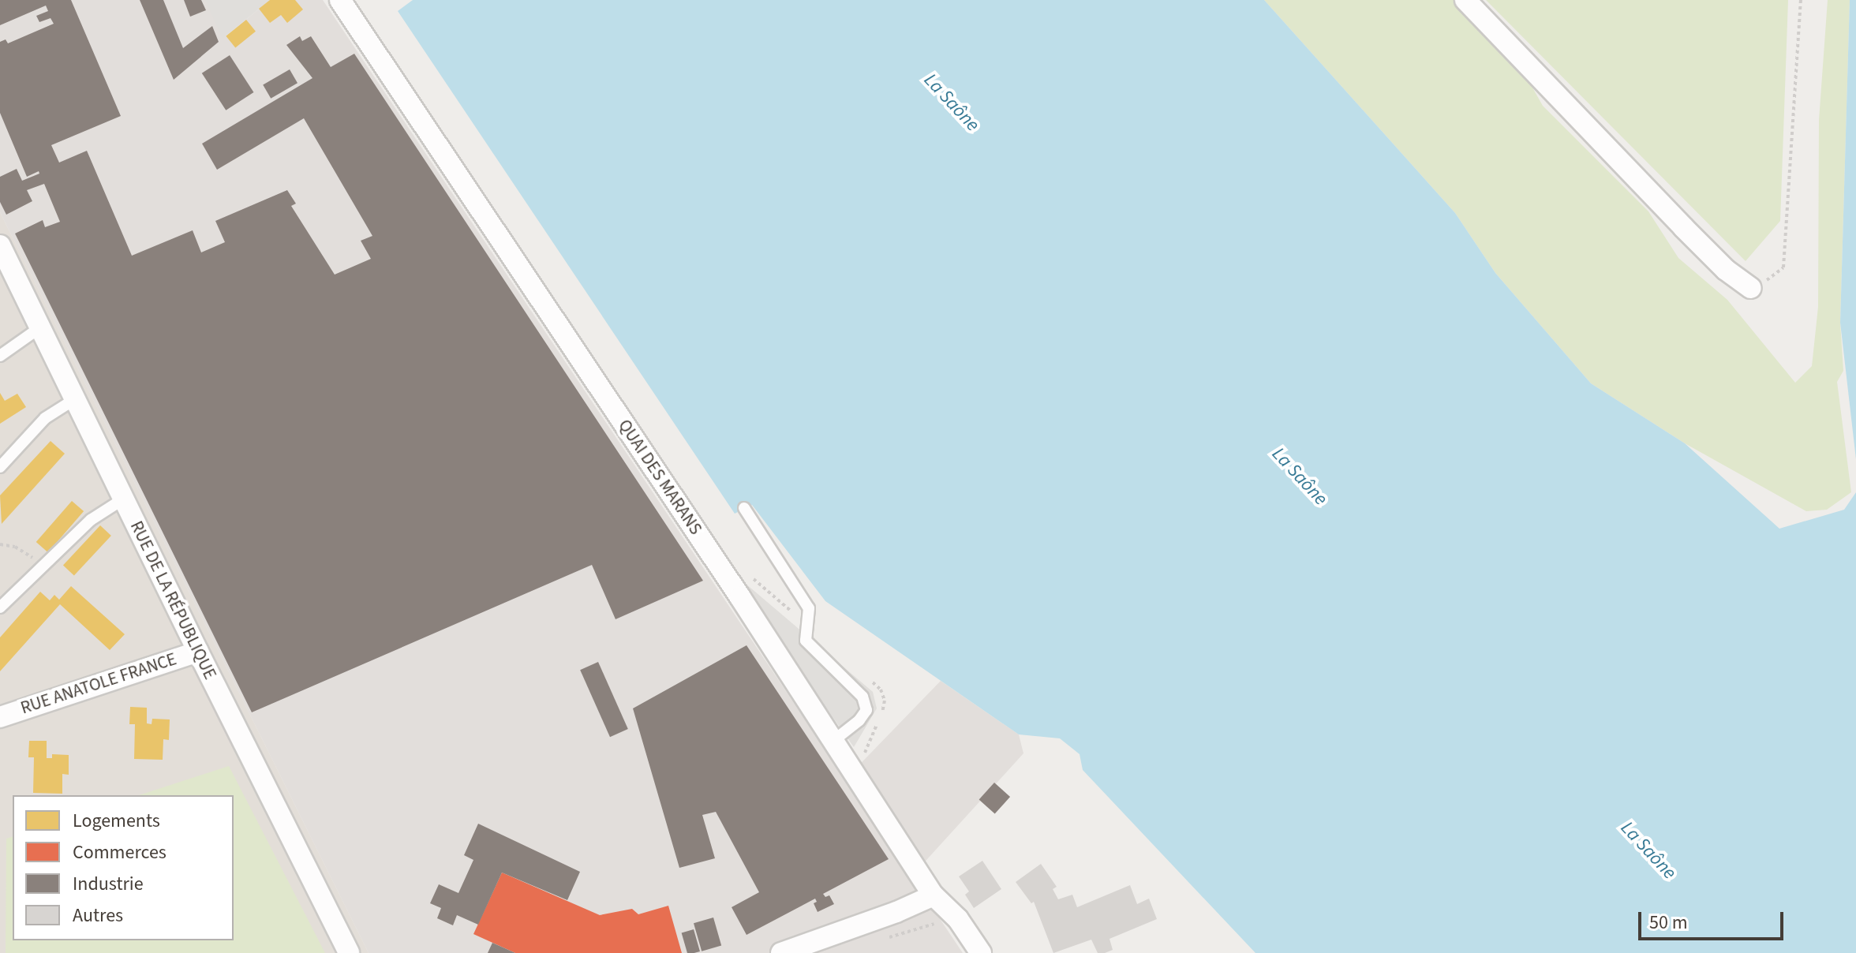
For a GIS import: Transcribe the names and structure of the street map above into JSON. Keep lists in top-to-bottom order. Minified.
{"streets":{"street":["QUAI DES MARANS","RUE DE LA RÉPUBLIQUE","RUE ANATOLE FRANCE"]},"crossings":[["RUE DE LA RÉPUBLIQUE","RUE ANATOLE FRANCE"]],"water":["La Saône"],"legend":["Logements","Commerces","Industrie","Autres"],"scale_bar":"50 m"}
